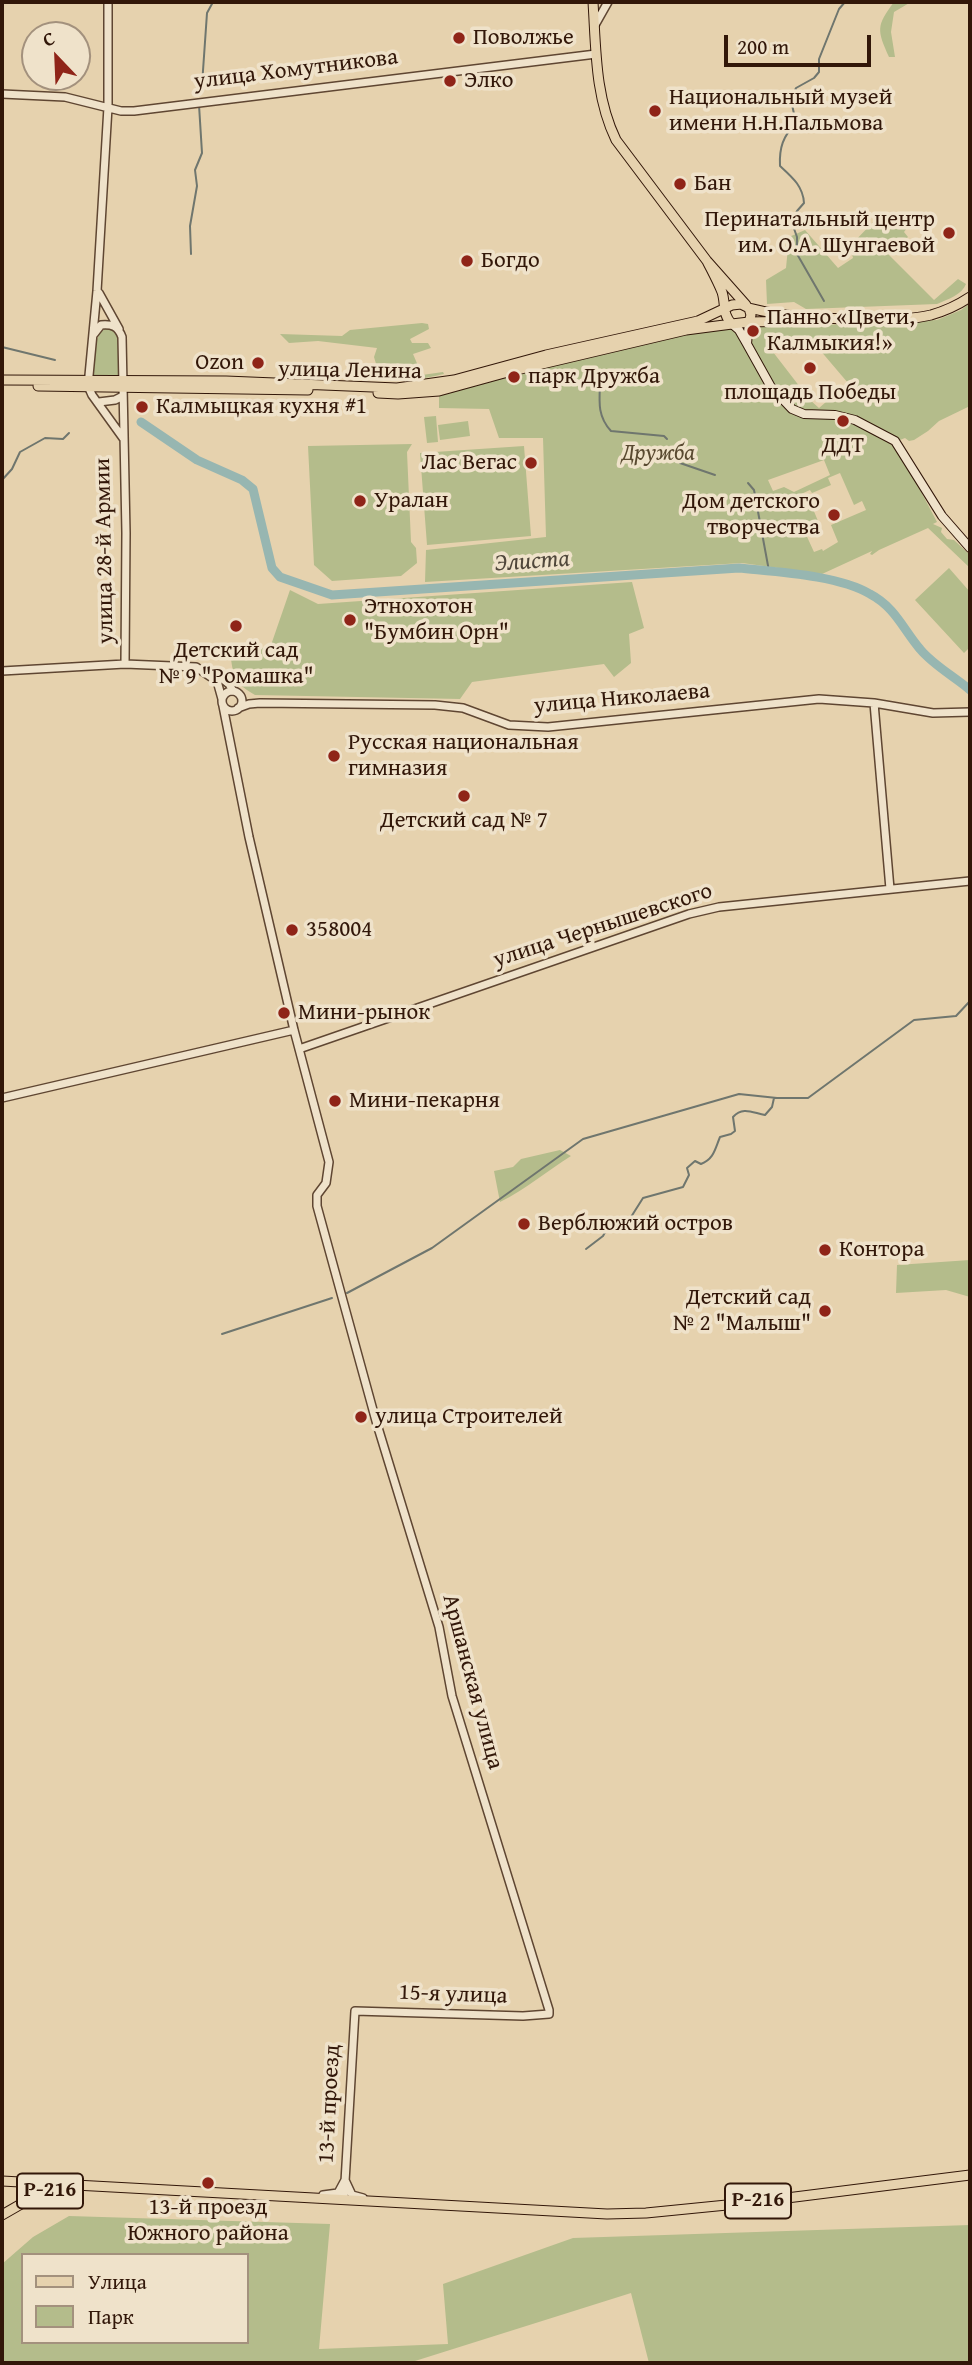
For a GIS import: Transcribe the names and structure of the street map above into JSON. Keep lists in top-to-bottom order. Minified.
{"streets":{"main road":["улица Ленина","Р-216"],"street":["улица Хомутникова","улица 28-й Армии","улица Николаева","улица Чернышевского","Аршанская улица","15-я улица","13-й проезд"]},"crossings":[["улица Ленина","улица 28-й Армии"],["улица Николаева","Аршанская улица"],["улица Чернышевского","Аршанская улица"],["Аршанская улица","15-я улица"],["15-я улица","13-й проезд"],["13-й проезд","Р-216"]],"water":["Элиста"],"parks":["Дружба"],"places":["Поволжье","Элко","Национальный музей имени Н.Н.Пальмова","Бан","Перинатальный центр им. О.А. Шунгаевой","Богдо","Панно «Цвети, Калмыкия!»","Ozon","площадь Победы","парк Дружба","Калмыцкая кухня #1","ДДТ","Лас Вегас","Уралан","Дом детского творчества","Этнохотон \"Бумбин Орн\"","Детский сад № 9 \"Ромашка\"","Русская национальная гимназия","Детский сад № 7","358004","Мини-рынок","Мини-пекарня","Верблюжий остров","Контора","Детский сад № 2 \"Малыш\"","улица Строителей","13-й проезд Южного района"],"legend":["Улица","Парк"],"scale_bar":"200 m","north":"top left"}
